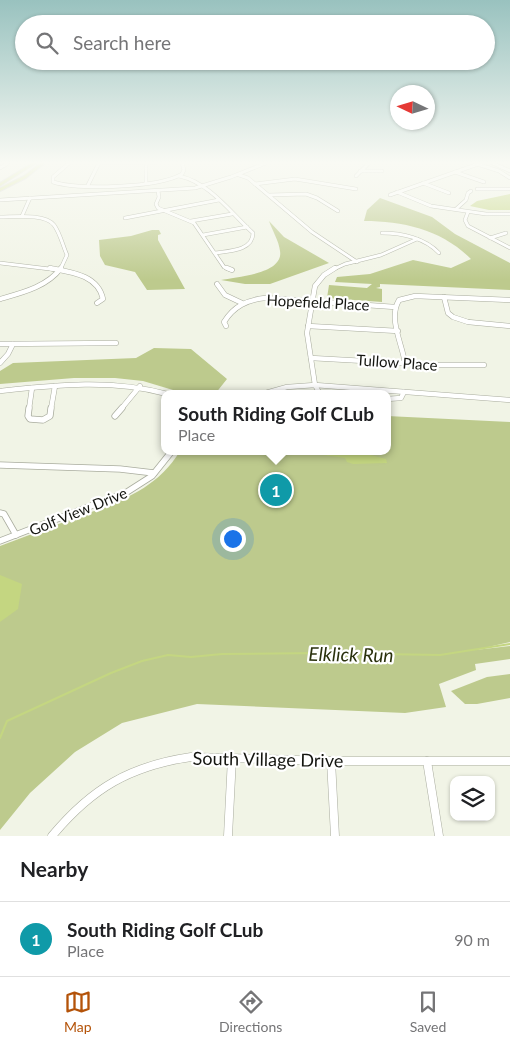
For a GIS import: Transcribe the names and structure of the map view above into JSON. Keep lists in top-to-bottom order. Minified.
{"streets":{"street":["Hopefield Place","Tullow Place","Golf View Drive","South Village Drive"]},"water":["Elklick Run"],"north":"left","page":{"search":"Search here","popup":["South Riding Golf CLub","Place"],"pins":"1","heading":"Nearby","list":[{"mark":"1","name":"South Riding Golf CLub","note":"Place","value":"90 m"}],"nav":["Map","Directions","Saved"]}}
